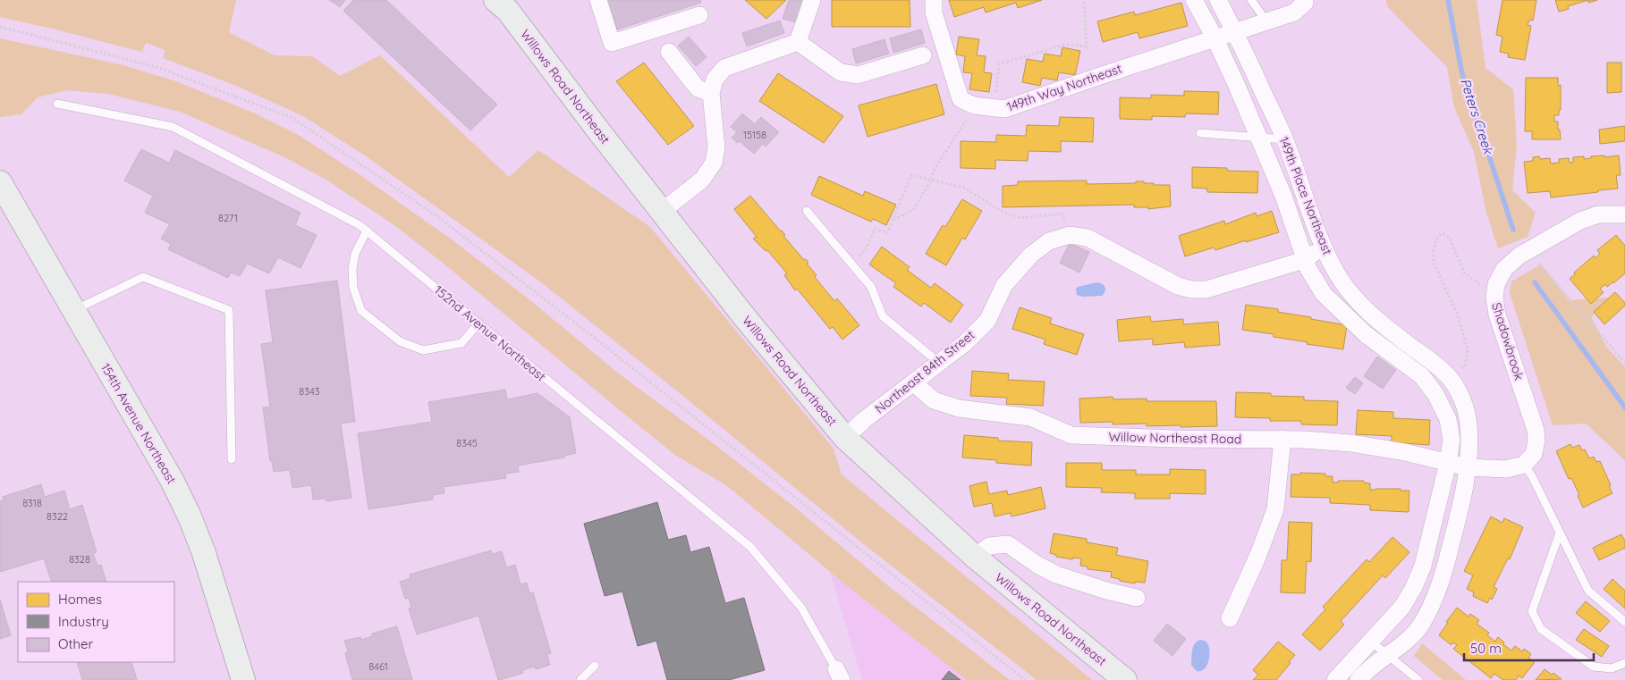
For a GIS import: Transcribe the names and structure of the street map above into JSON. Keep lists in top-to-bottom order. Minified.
{"streets":{"street":["Willows Road Northeast","149th Way Northeast","149th Place Northeast","Shadowbrook","Northeast 84th Street","154th Avenue Northeast","Willow Northeast Road"],"lane":["152nd Avenue Northeast"]},"crossings":[["Willows Road Northeast","Northeast 84th Street"],["149th Way Northeast","149th Place Northeast"],["149th Place Northeast","Northeast 84th Street"],["149th Place Northeast","Willow Northeast Road"],["Northeast 84th Street","Willow Northeast Road"]],"water":["Peters Creek"],"house_numbers":["15158","8271","8343","8345","8318","8322","8328","8461"],"legend":["Homes","Industry","Other"],"scale_bar":"50 m"}
